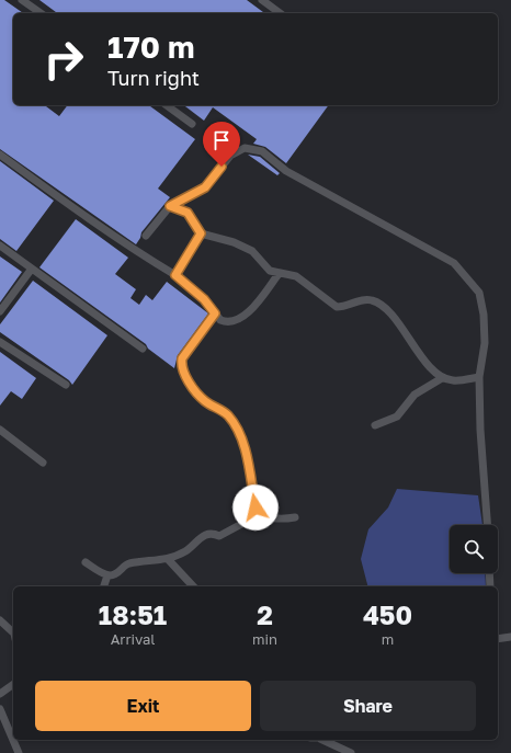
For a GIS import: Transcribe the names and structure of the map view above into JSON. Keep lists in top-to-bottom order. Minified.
{"page":{"turn":["170 m","Turn right"],"eta":["18:51","Arrival","2","min","450","m"],"buttons":["Exit","Share"]}}
